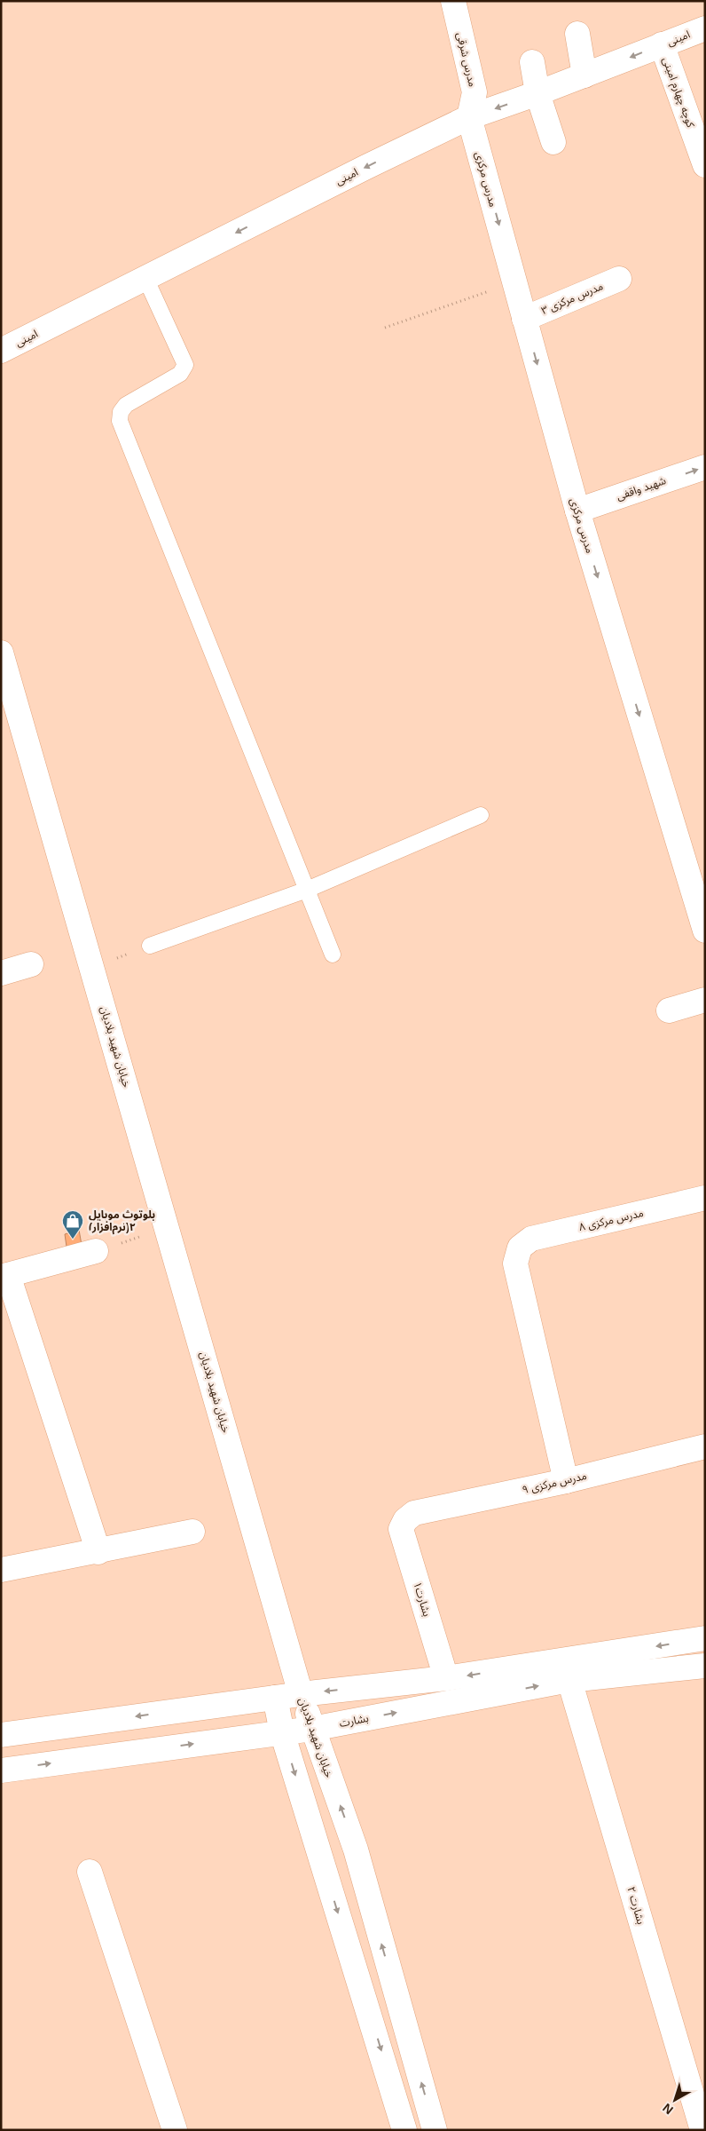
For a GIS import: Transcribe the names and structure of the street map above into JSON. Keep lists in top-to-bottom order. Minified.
{"streets":{"street":["امینی","مدرس شرقی","کوچه چهارم امینی","مدرس مرکزی","مدرس مرکزی ۳","شهید واقفی","خیابان شهید بلادیان","مدرس مرکزی ۸","مدرس مرکزی ۹","بشارت۱","بشارت","بشارت ۲"]},"crossings":[["امینی","مدرس شرقی"],["امینی","کوچه چهارم امینی"],["امینی","مدرس مرکزی"],["مدرس شرقی","مدرس مرکزی"],["مدرس مرکزی","مدرس مرکزی ۳"],["مدرس مرکزی","شهید واقفی"],["خیابان شهید بلادیان","بشارت"],["مدرس مرکزی ۸","مدرس مرکزی ۹"],["مدرس مرکزی ۹","بشارت۱"],["بشارت","بشارت ۲"]],"one_way":["امینی","مدرس مرکزی","شهید واقفی"],"places":{"shop":["بلوتوث موبایل (نرم‌افزار)۲"]},"north":"bottom left"}
